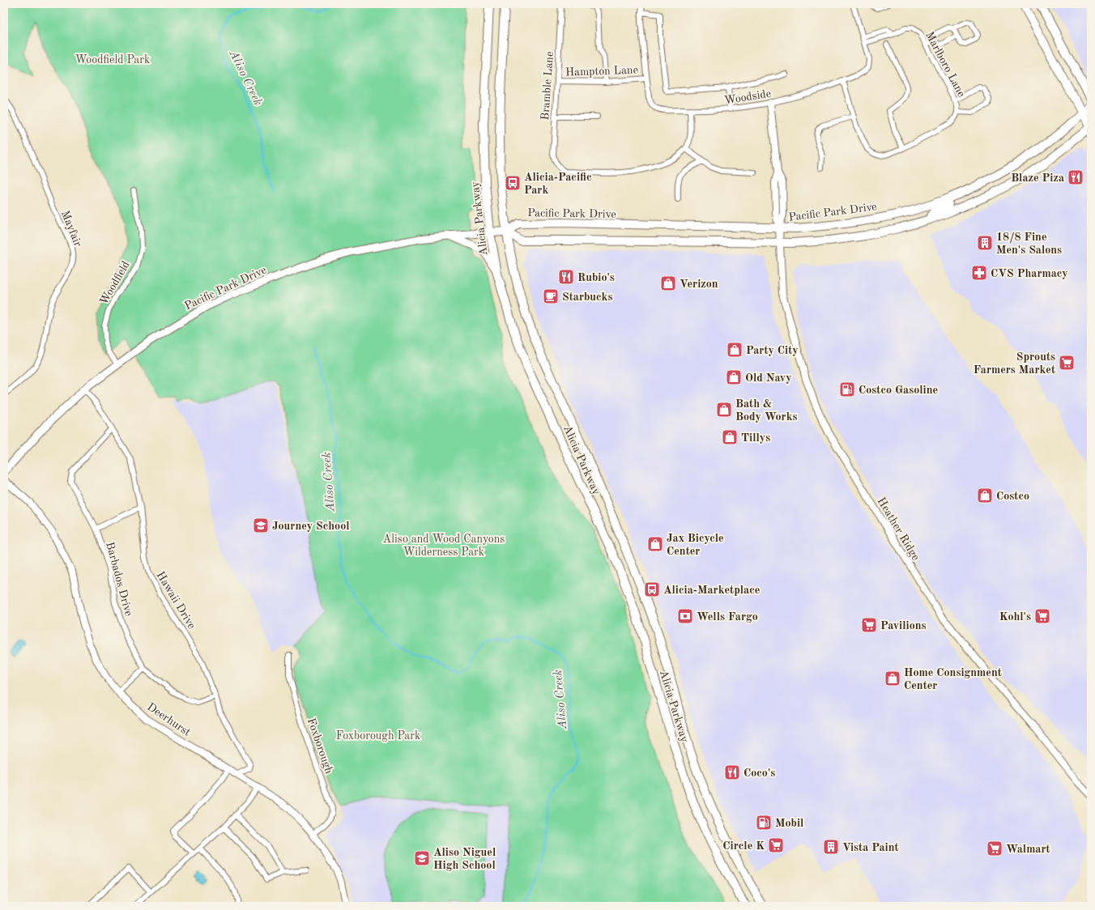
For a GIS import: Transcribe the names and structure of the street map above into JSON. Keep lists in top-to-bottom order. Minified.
{"streets":{"main road":["Pacific Park Drive","Alicia Parkway"],"street":["Marlboro Lane","Hampton Lane","Bramble Lane","Woodside","Mayfair","Woodfield","Heather Ridge","Barbados Drive","Hawaii Drive","Deerhurst","Foxborough"]},"crossings":[["Marlboro Lane","Woodside"],["Hampton Lane","Bramble Lane"],["Hampton Lane","Woodside"],["Woodside","Heather Ridge"],["Pacific Park Drive","Alicia Parkway"],["Pacific Park Drive","Woodfield"],["Pacific Park Drive","Heather Ridge"],["Pacific Park Drive","Hawaii Drive"],["Barbados Drive","Hawaii Drive"],["Hawaii Drive","Deerhurst"],["Deerhurst","Foxborough"]],"water":["Aliso Creek"],"parks":["Woodfield Park","Aliso and Wood Canyons Wilderness Park","Foxborough Park"],"places":{"restaurant":["Blaze Piza","Rubio's","Coco's"],"bus stop":["Alicia-Pacific Park","Alicia-Marketplace"],"building":["18/8 Fine Men's Salons","Vista Paint"],"pharmacy":["CVS Pharmacy"],"shop":["Verizon","Party City","Old Navy","Bath & Body Works","Tillys","Costco","Jax Bicycle Center","Home Consignment Center"],"cafe":["Starbucks"],"supermarket":["Sprouts Farmers Market","Kohl's","Pavilions","Circle K","Walmart"],"fuel station":["Costco Gasoline","Mobil"],"school or university":["Journey School","Aliso Niguel High School"],"bank":["Wells Fargo"]}}
